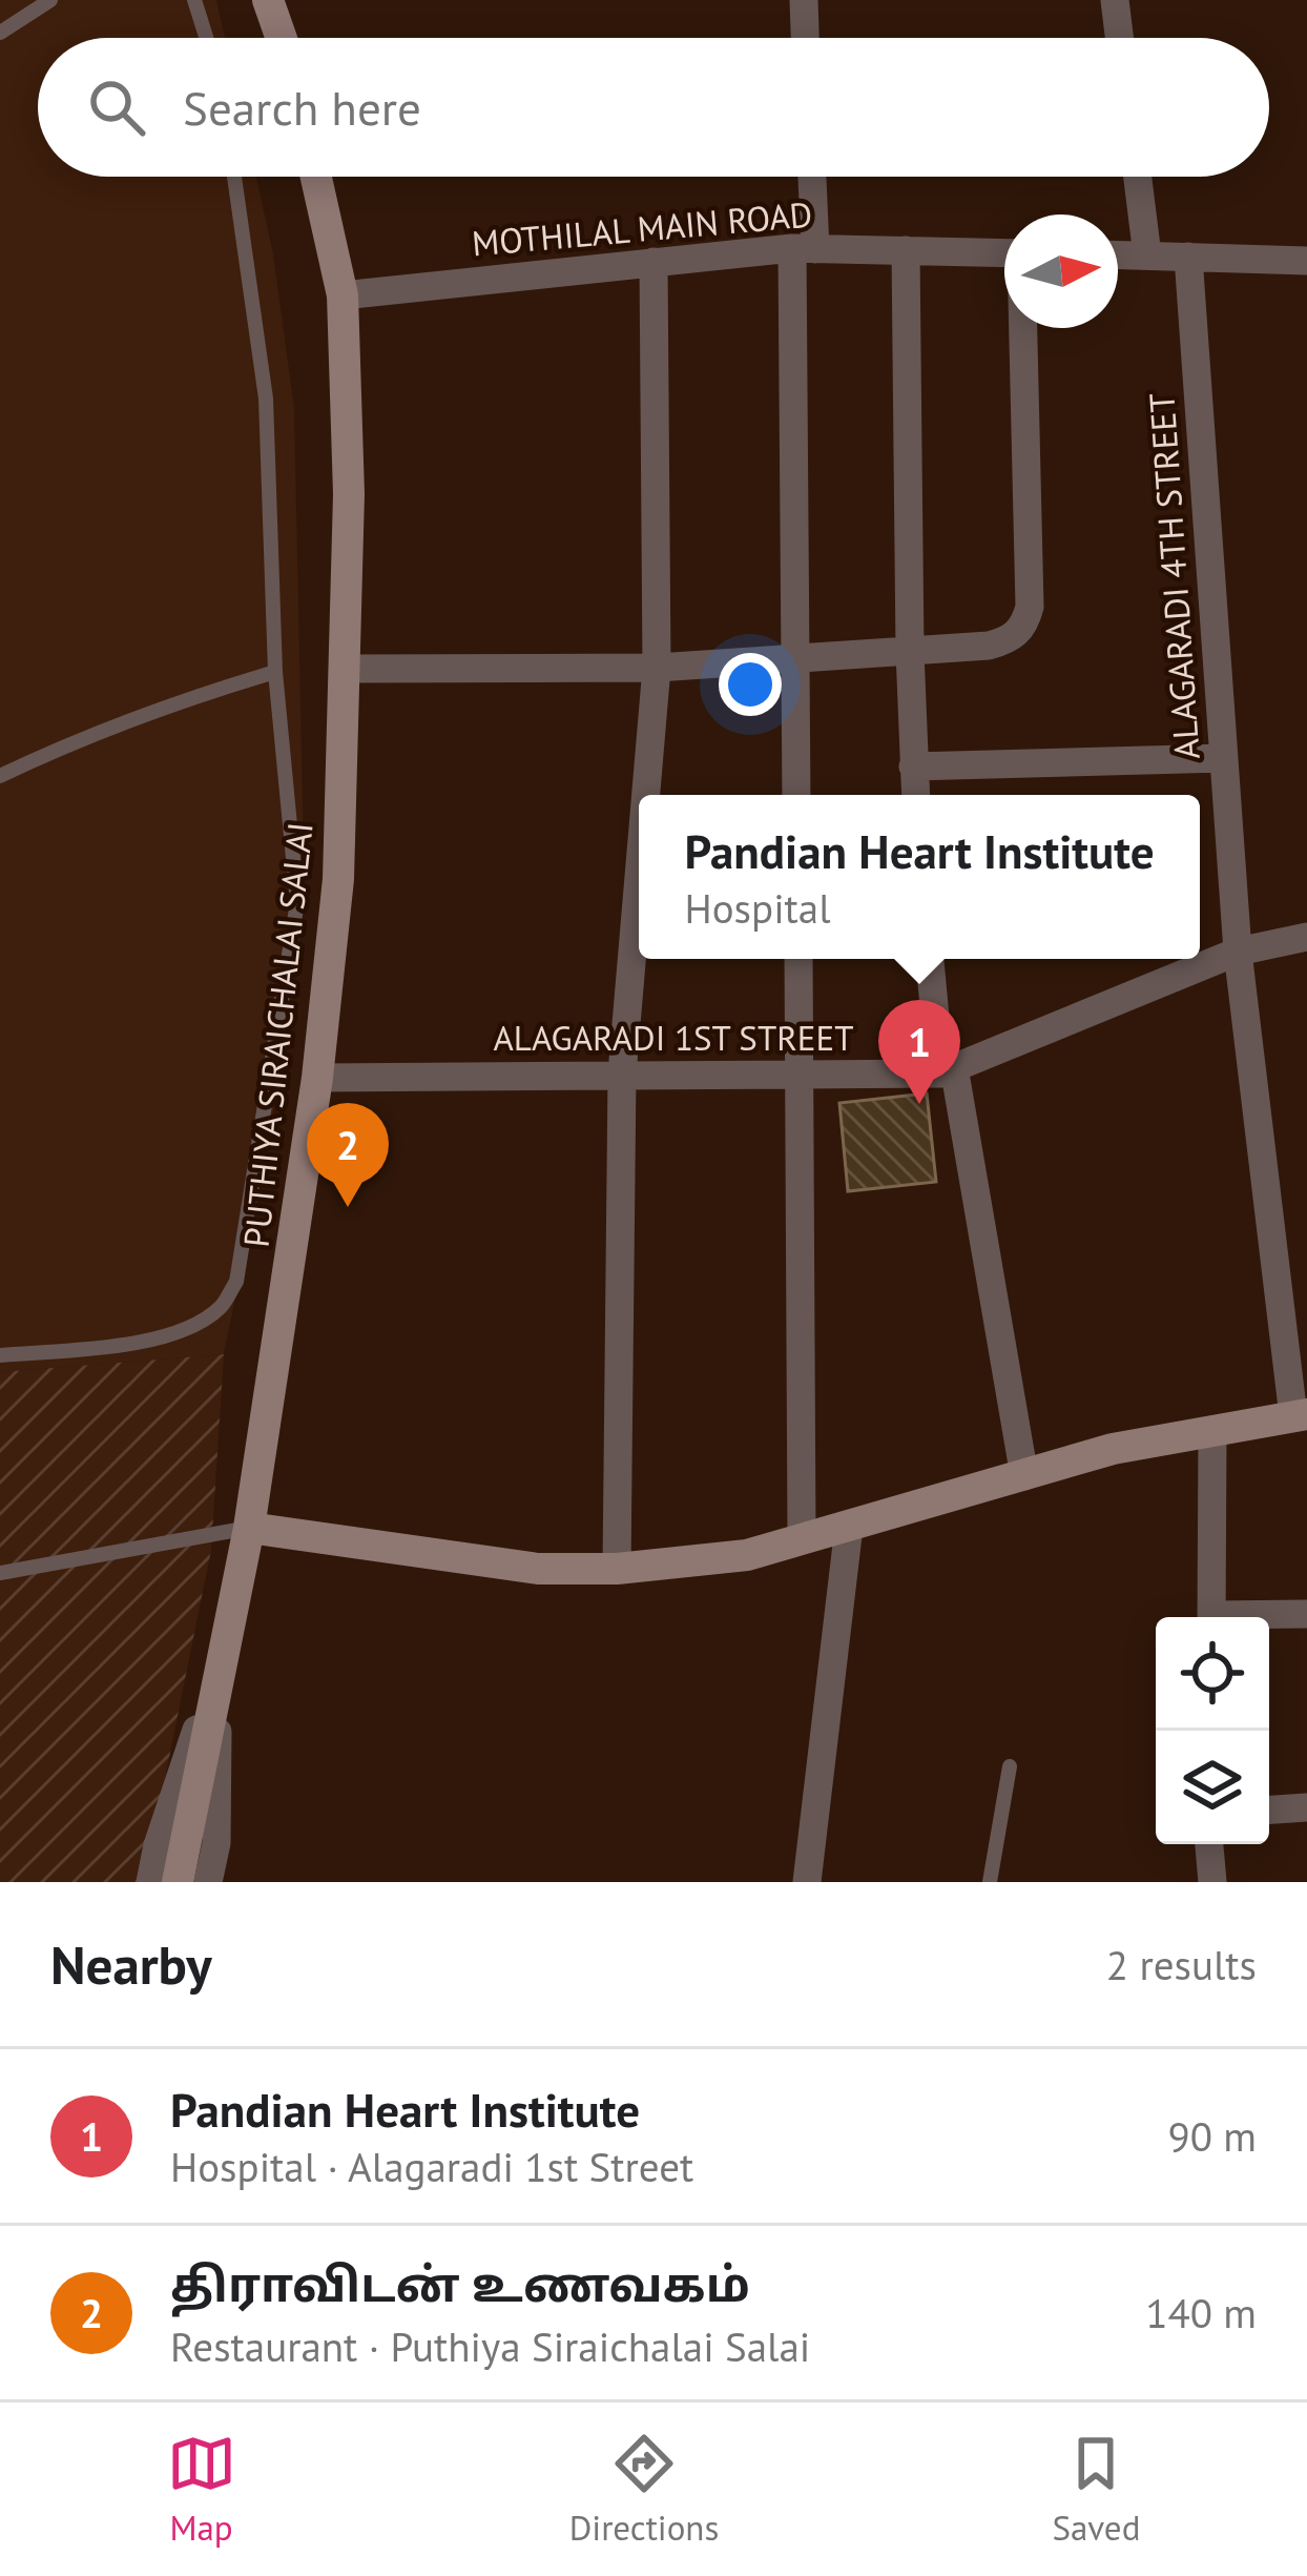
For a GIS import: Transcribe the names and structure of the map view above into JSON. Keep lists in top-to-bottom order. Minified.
{"streets":{"main road":["PUTHIYA SIRAICHALAI SALAI"],"street":["MOTHILAL MAIN ROAD","ALAGARADI 4TH STREET","ALAGARADI 1ST STREET"]},"crossings":[["MOTHILAL MAIN ROAD","PUTHIYA SIRAICHALAI SALAI"],["ALAGARADI 4TH STREET","ALAGARADI 1ST STREET"],["PUTHIYA SIRAICHALAI SALAI","ALAGARADI 1ST STREET"]],"north":"right","page":{"search":"Search here","popup":["Pandian Heart Institute","Hospital"],"pins":["1","2"],"heading":["Nearby","2 results"],"list":[{"mark":"1","name":"Pandian Heart Institute","note":"Hospital · Alagaradi 1st Street","value":"90 m"},{"mark":"2","name":"திராவிடன் உணவகம்","note":"Restaurant · Puthiya Siraichalai Salai","value":"140 m"}],"nav":["Map","Directions","Saved"]}}
